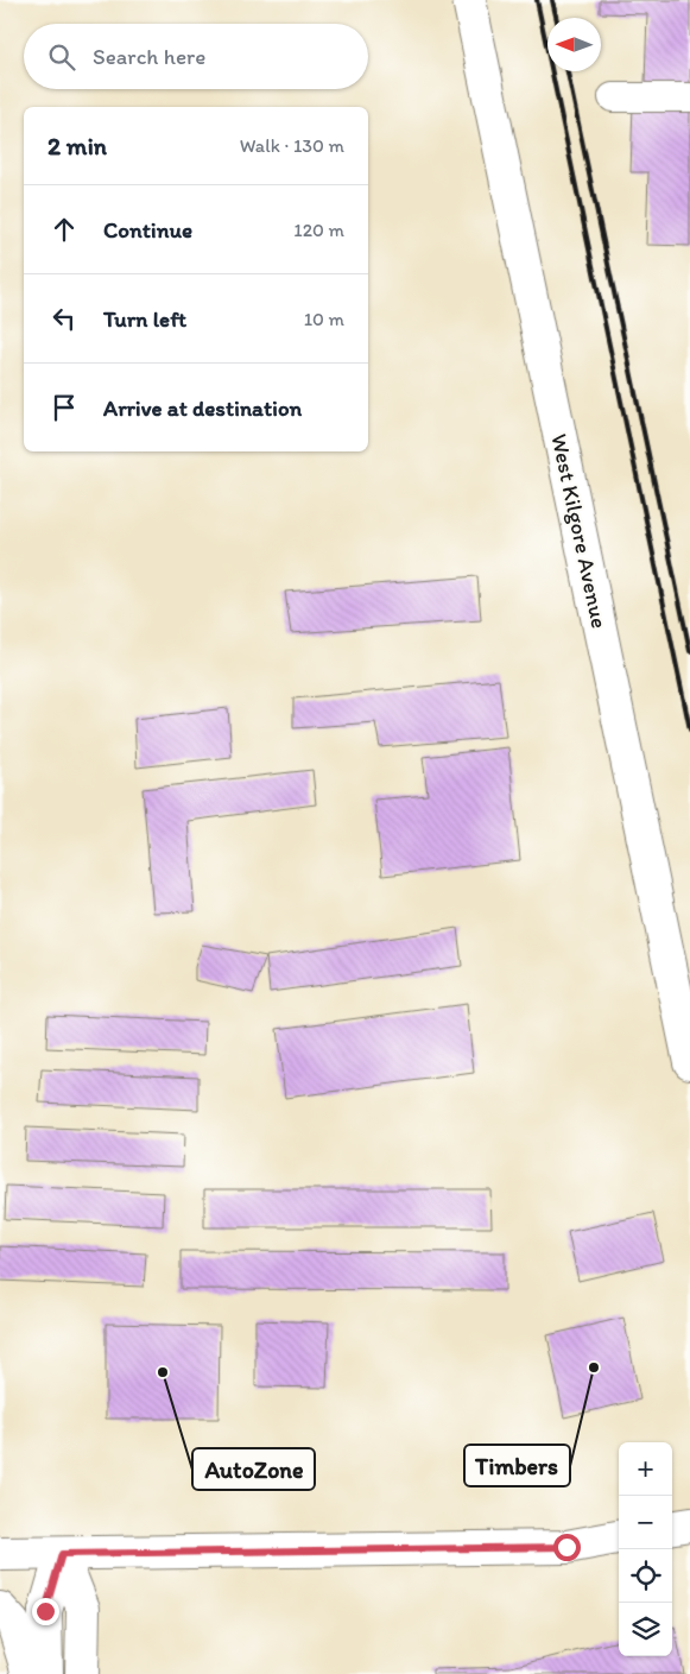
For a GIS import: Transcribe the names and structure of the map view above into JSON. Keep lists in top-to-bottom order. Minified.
{"streets":{"main road":["West Kilgore Avenue"]},"places":["Timbers","AutoZone"],"north":"left","page":{"search":"Search here","heading":["2 min","Walk · 130 m"],"list":[["Continue","120 m"],["Turn left","10 m"],"Arrive at destination"],"map_buttons":["+","−"]}}
